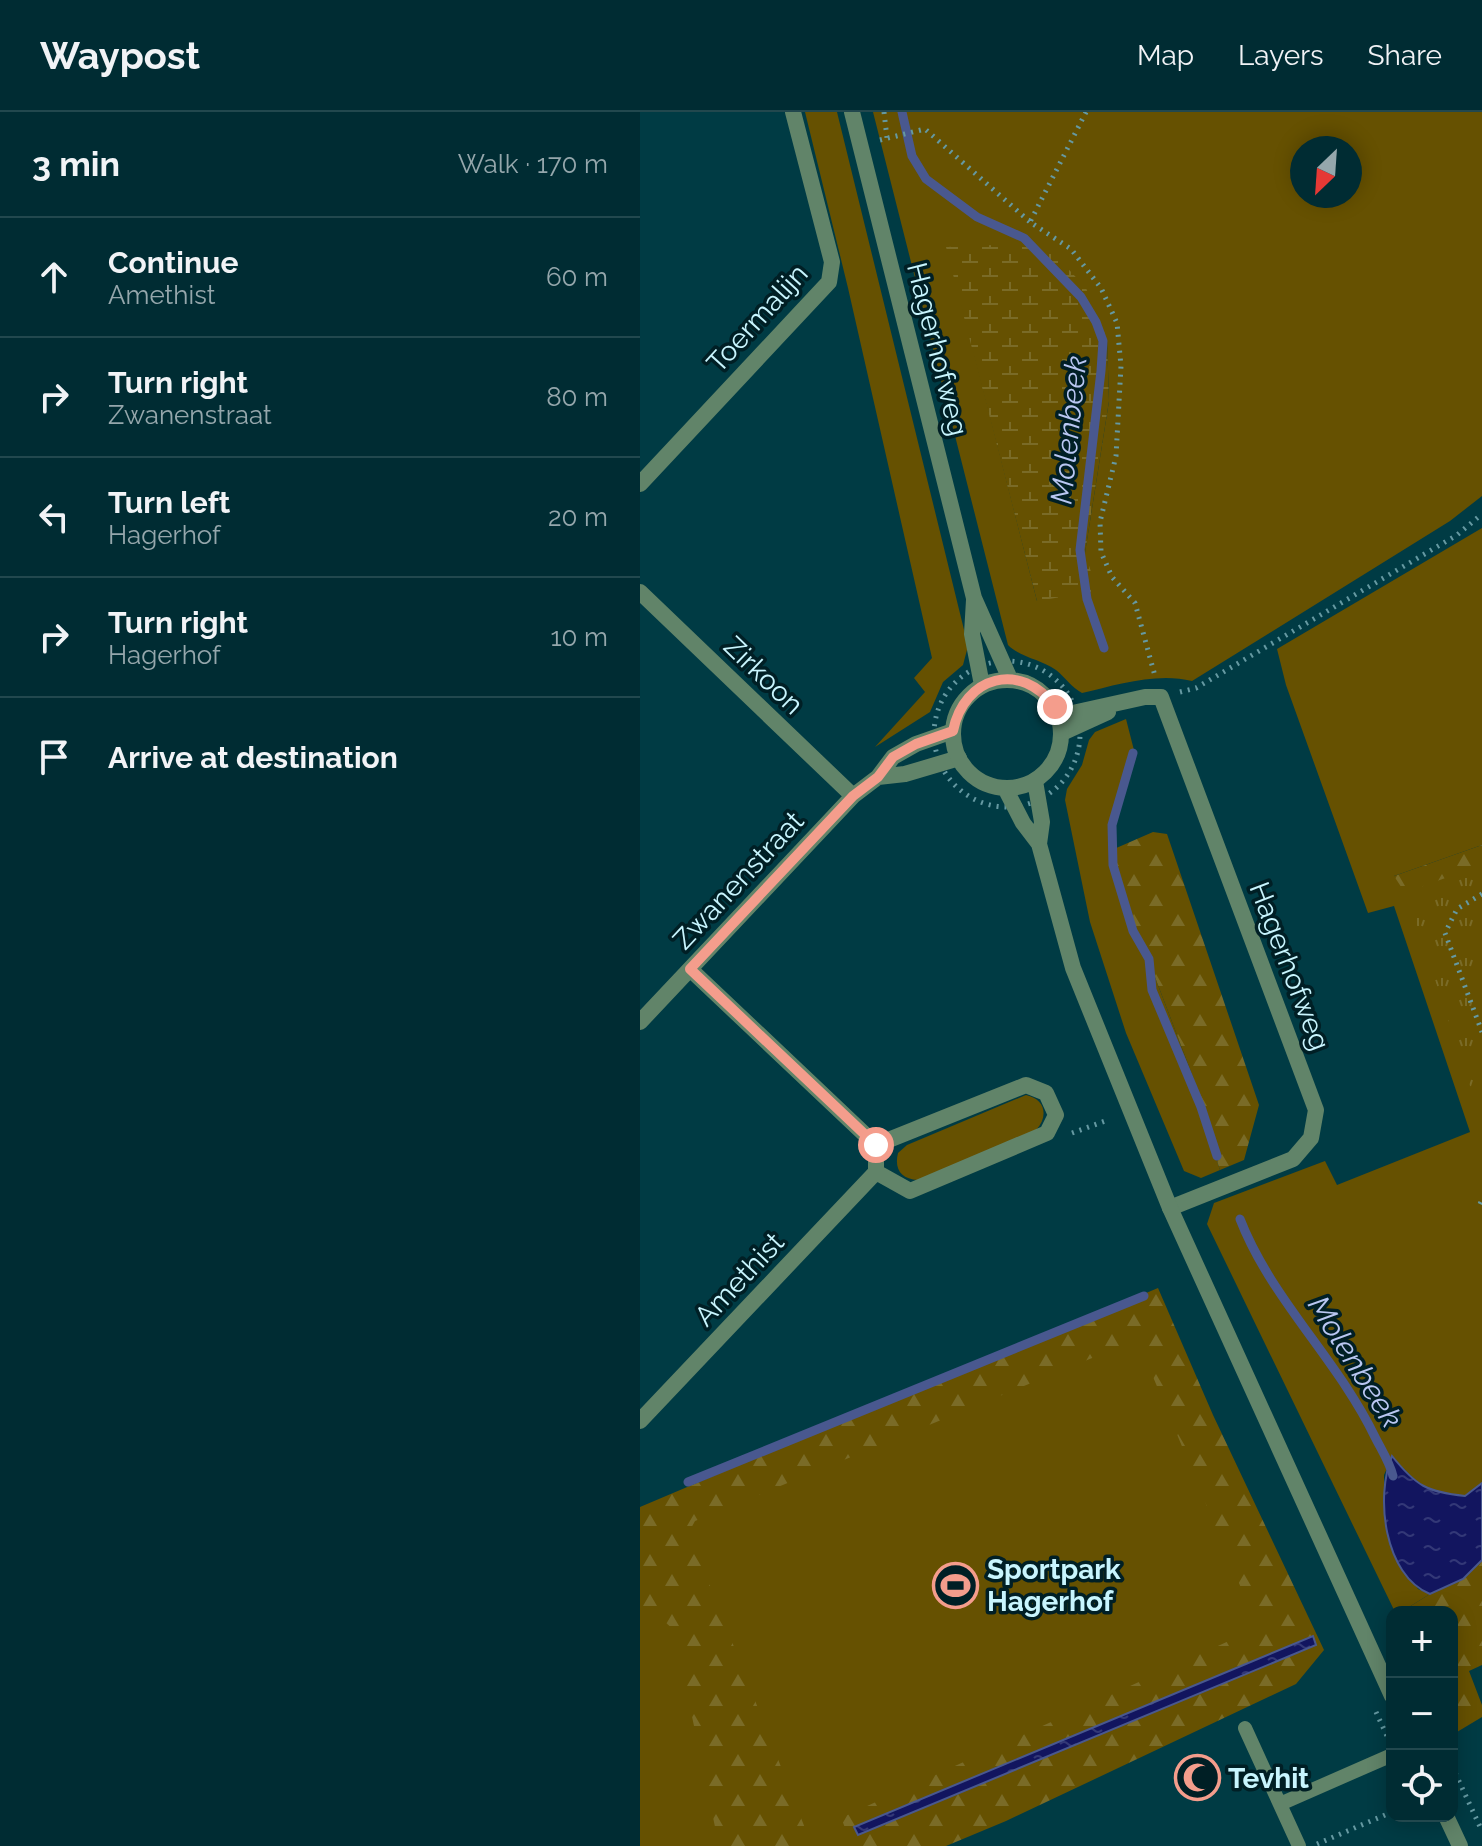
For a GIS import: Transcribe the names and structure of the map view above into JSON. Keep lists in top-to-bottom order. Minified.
{"streets":{"street":["Toermalijn","Hagerhofweg","Zirkoon","Zwanenstraat","Amethist"]},"crossings":[["Hagerhofweg","Zwanenstraat"],["Zirkoon","Zwanenstraat"]],"water":["Molenbeek"],"places":{"sports":["Sportpark Hagerhof"],"mosque":["Tevhit"]},"north":"bottom left","page":{"header":"Waypost","nav":["Map","Layers","Share"],"heading":["3 min","Walk · 170 m"],"list":[["Continue","Amethist","60 m"],["Turn right","Zwanenstraat","80 m"],["Turn left","Hagerhof","20 m"],["Turn right","Hagerhof","10 m"],"Arrive at destination"],"map_buttons":["+","−"]}}
